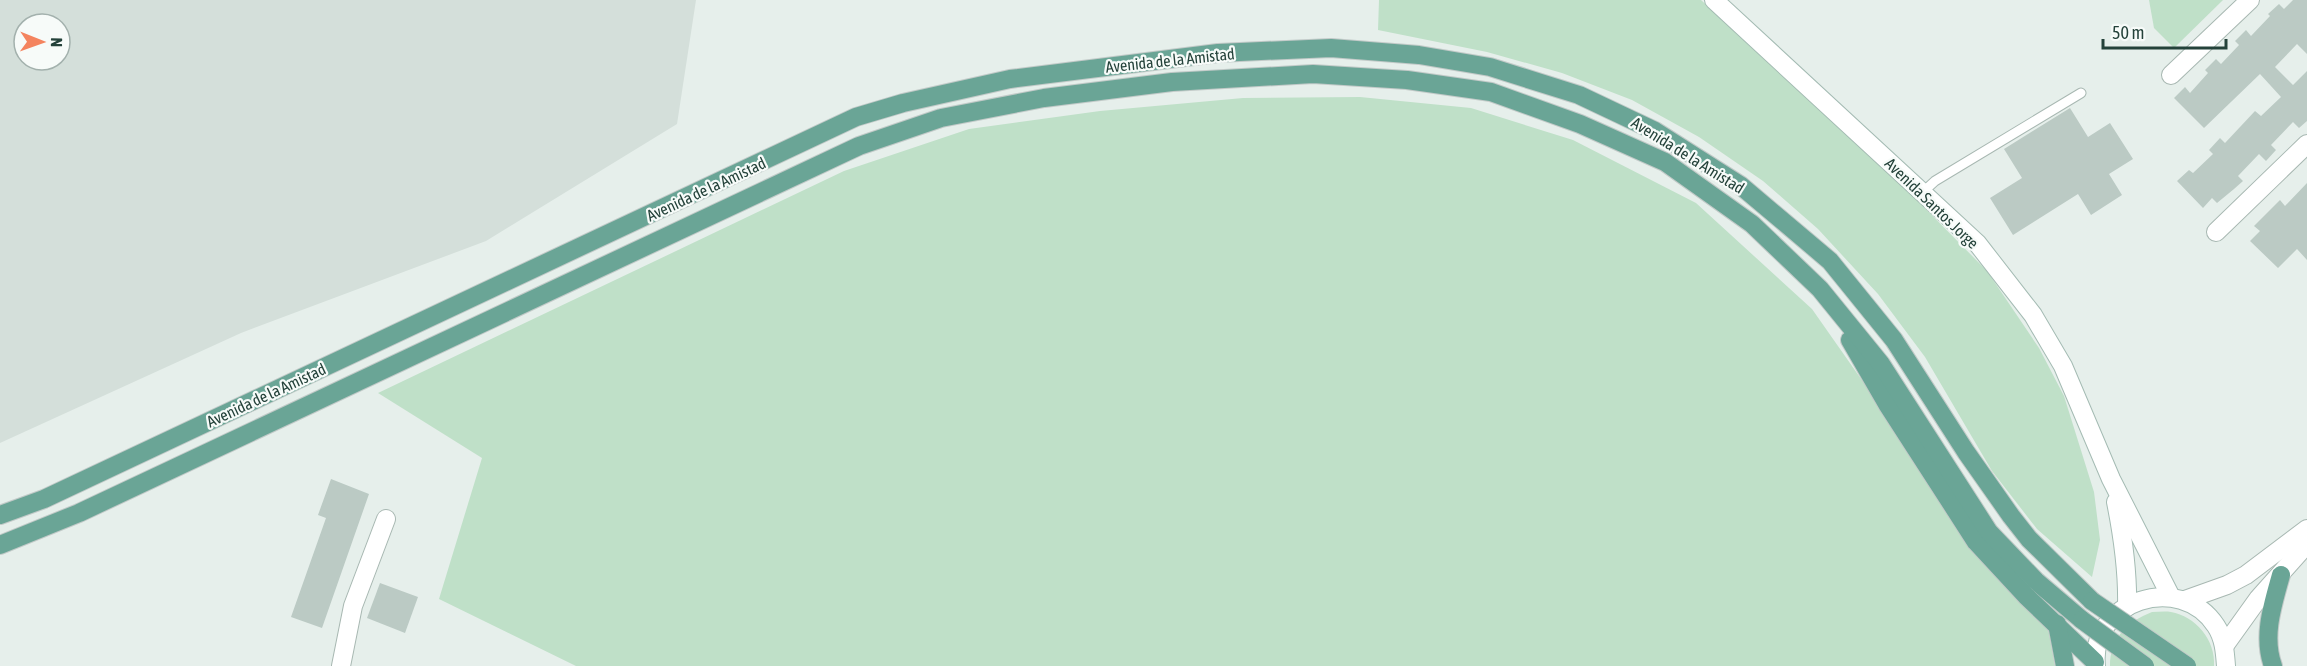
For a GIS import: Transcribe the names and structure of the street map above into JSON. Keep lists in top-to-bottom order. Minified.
{"streets":{"main road":["Avenida de la Amistad","Avenida Santos Jorge"]},"scale_bar":"50 m","north":"right"}
